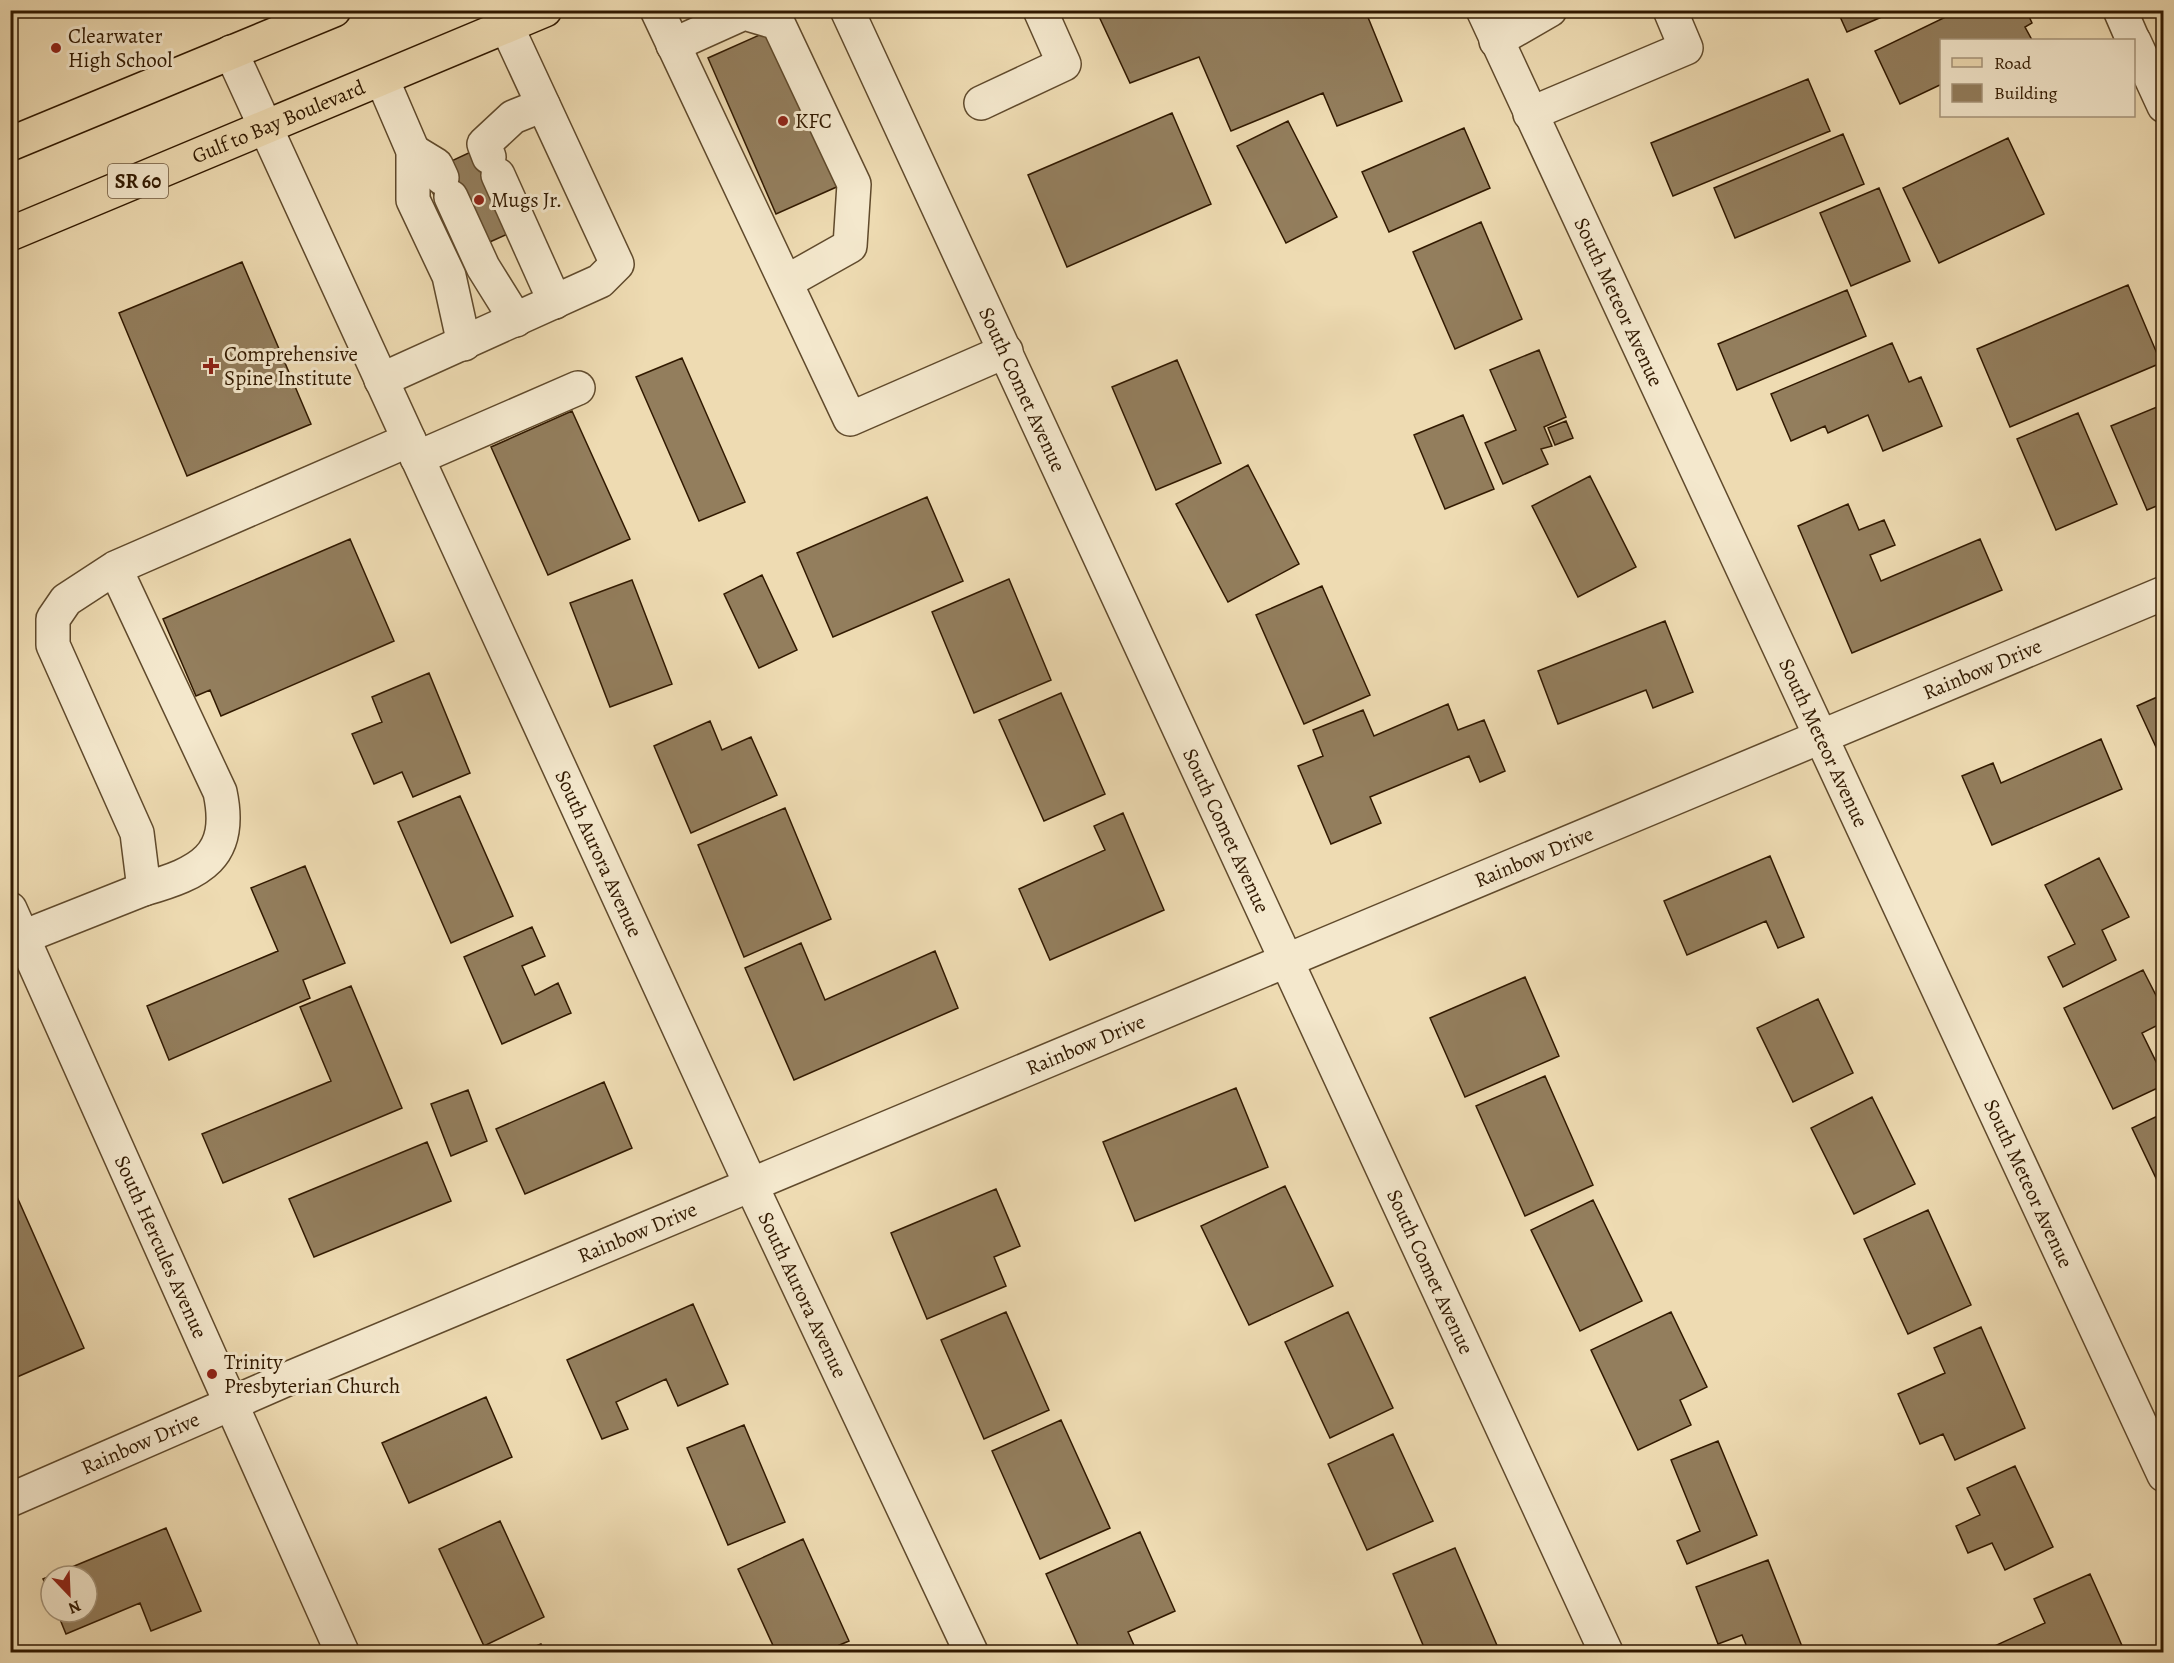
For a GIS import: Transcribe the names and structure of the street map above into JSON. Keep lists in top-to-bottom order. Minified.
{"streets":{"main road":["Gulf to Bay Boulevard","SR 60"],"street":["South Meteor Avenue","South Comet Avenue","Rainbow Drive","South Aurora Avenue","South Hercules Avenue"]},"crossings":[["Gulf to Bay Boulevard","South Aurora Avenue"],["South Meteor Avenue","Rainbow Drive"],["South Comet Avenue","Rainbow Drive"],["Rainbow Drive","South Aurora Avenue"],["Rainbow Drive","South Hercules Avenue"]],"places":{"other":["Clearwater High School","KFC","Mugs Jr.","Trinity Presbyterian Church"],"health":["Comprehensive Spine Institute"]},"legend":["Road","Building"],"north":"bottom right"}
